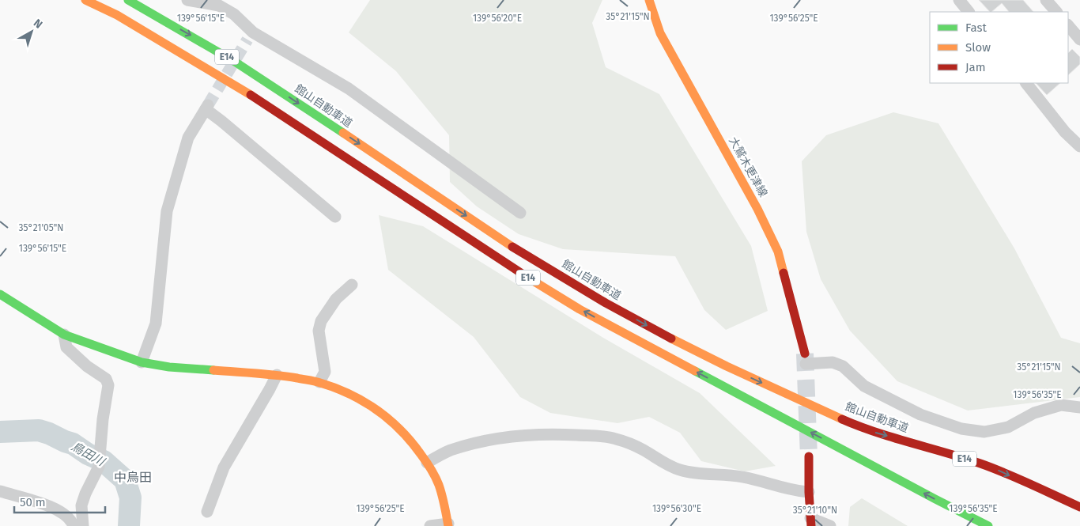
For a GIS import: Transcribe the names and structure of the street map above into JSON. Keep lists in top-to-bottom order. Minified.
{"streets":{"main road":["E14","館山自動車道","大鷲木更津線"]},"districts":["中烏田"],"water":["鳥田川"],"legend":["Fast","Slow","Jam"],"scale_bar":"50 m","north":"top right","coordinates":["35°21'15\"N","139°56'15\"E","139°56'20\"E","139°56'25\"E","35°21'05\"N","139°56'35\"E","139°56'30\"E","35°21'10\"N"]}
